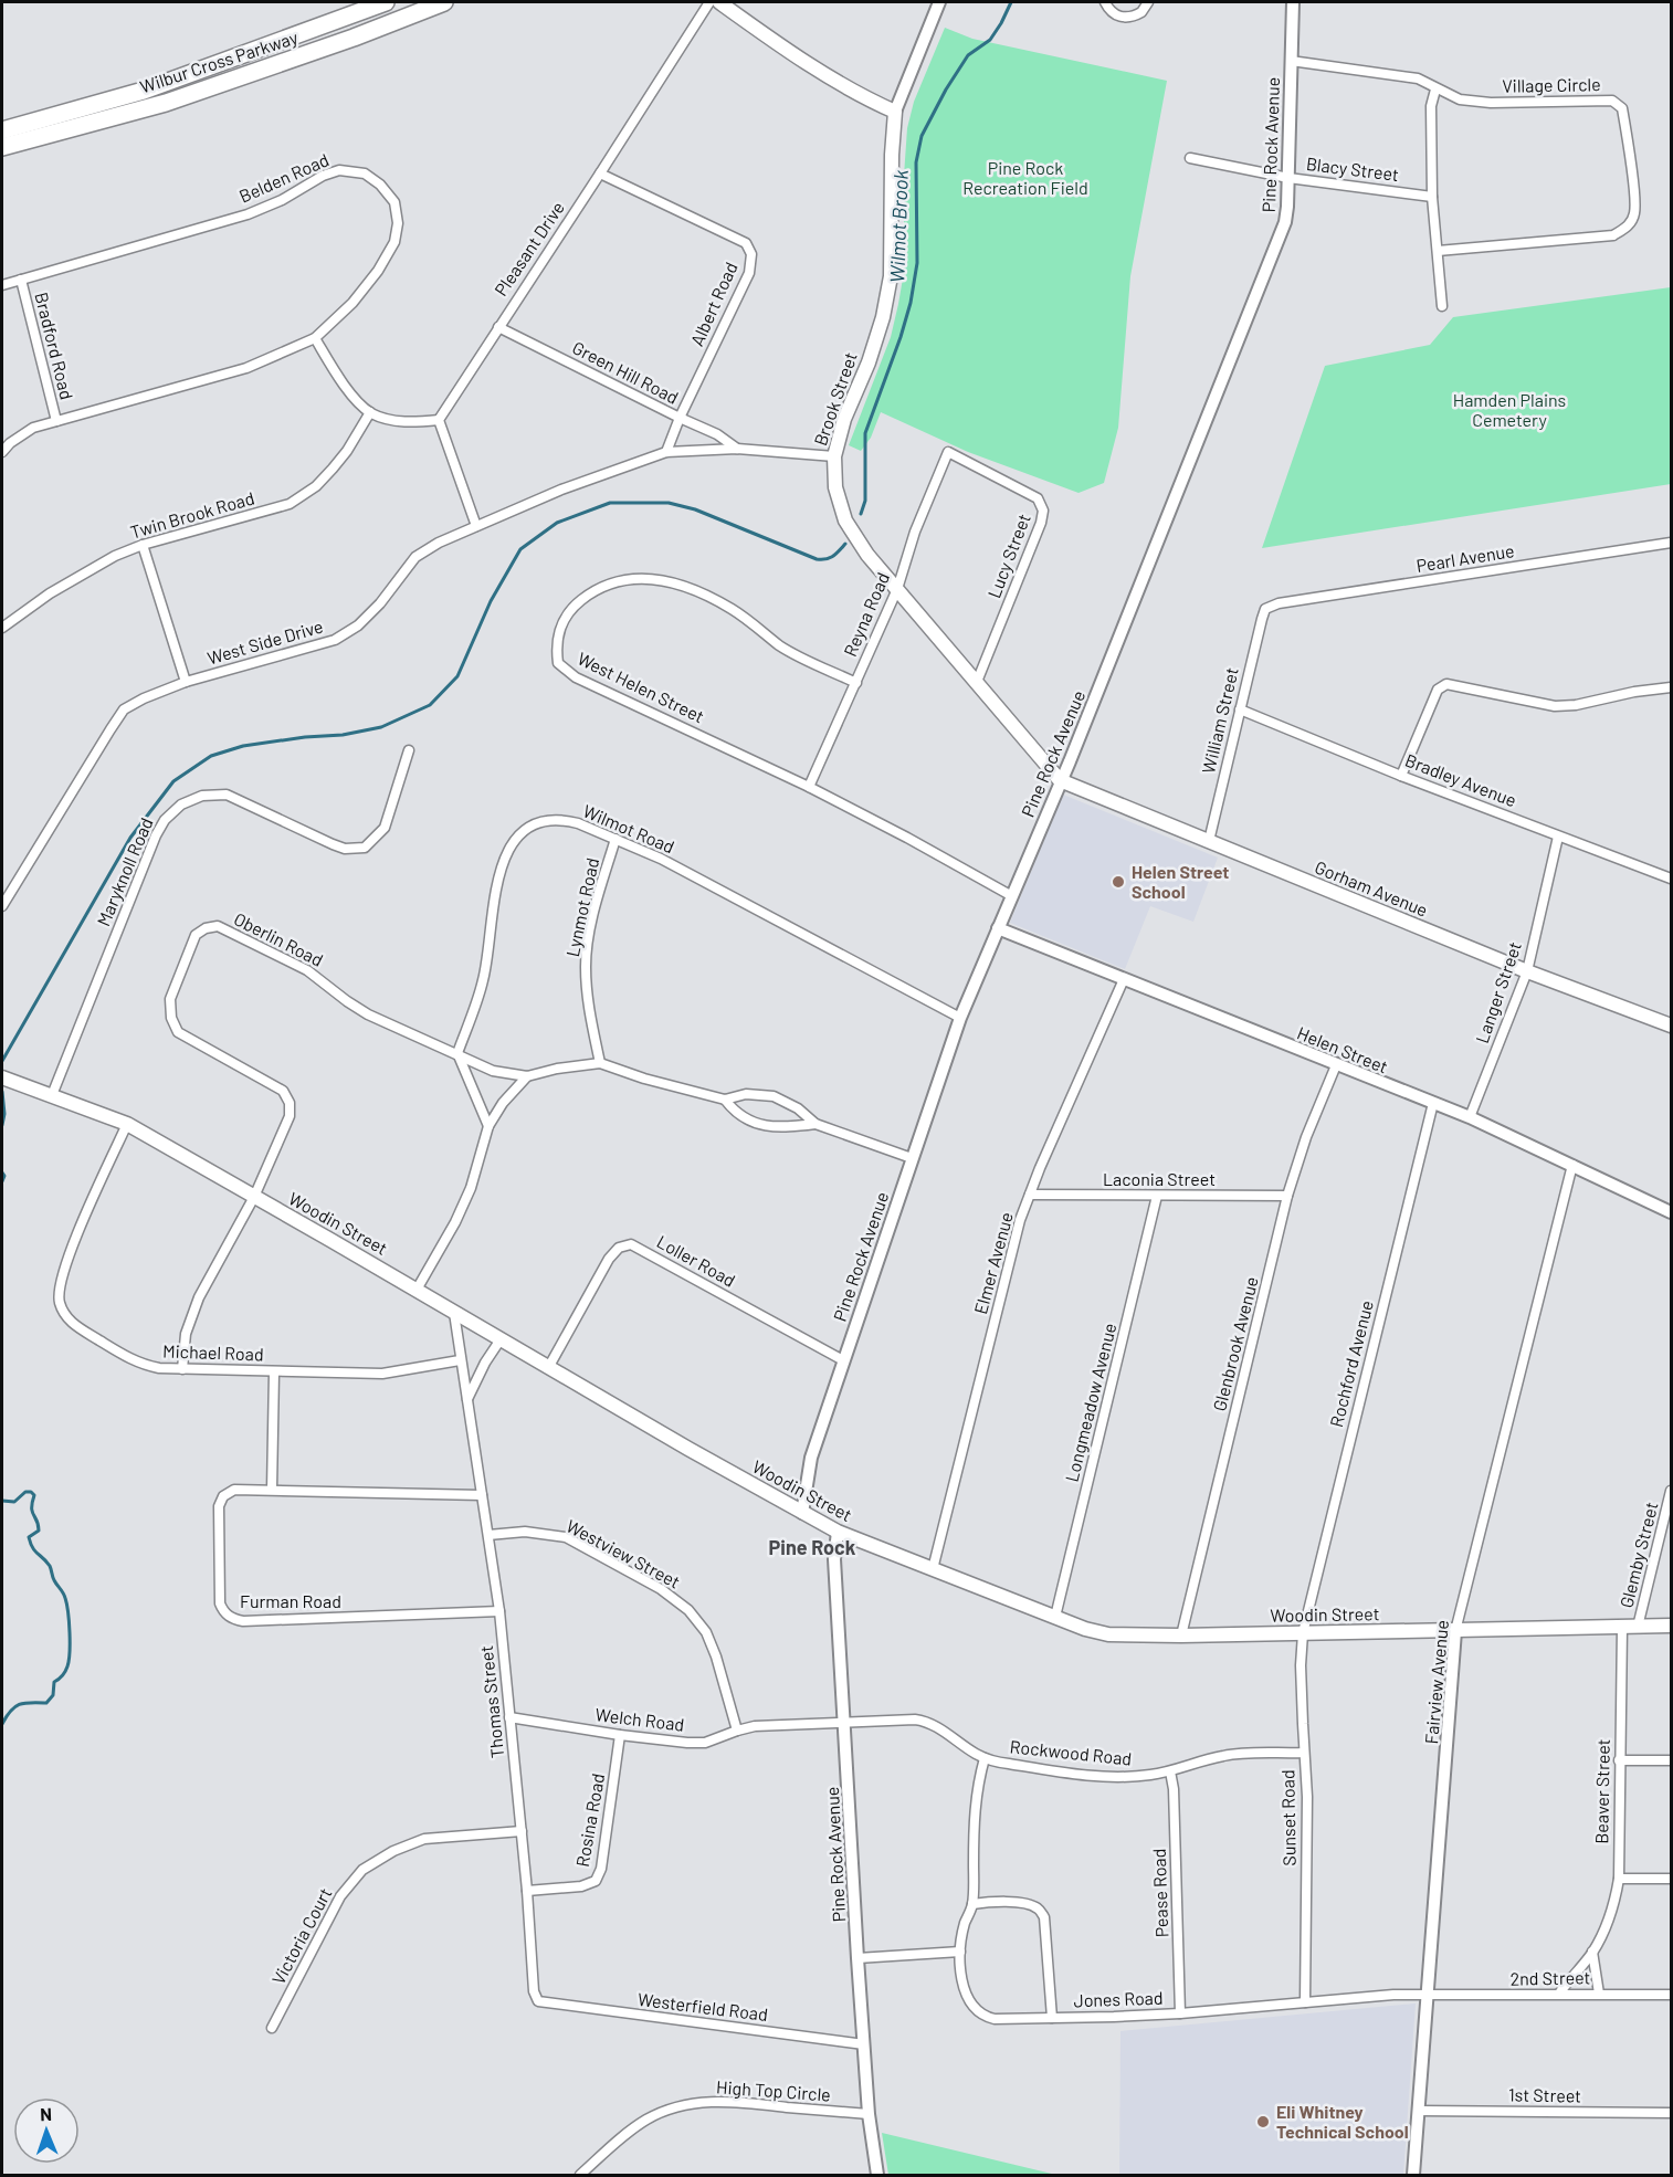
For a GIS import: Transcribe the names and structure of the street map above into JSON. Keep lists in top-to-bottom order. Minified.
{"streets":{"highway":["Wilbur Cross Parkway"],"main road":["Brook Street","Gorham Avenue","Woodin Street"],"street":["Village Circle","Pine Rock Avenue","Blacy Street","Belden Road","Pleasant Drive","Albert Road","Bradford Road","Green Hill Road","Twin Brook Road","Lucy Street","Pearl Avenue","Reyna Road","West Side Drive","West Helen Street","William Street","Bradley Avenue","Wilmot Road","Maryknoll Road","Lynmot Road","Oberlin Road","Langer Street","Helen Street","Laconia Street","Loller Road","Elmer Avenue","Glenbrook Avenue","Michael Road","Rochford Avenue","Longmeadow Avenue","Westview Street","Glemby Street","Furman Road","Fairview Avenue","Thomas Street","Welch Road","Rockwood Road","Beaver Street","Sunset Road","Rosina Road","Pease Road","Victoria Court","2nd Street","Jones Road","Westerfield Road","High Top Circle","1st Street"]},"crossings":[["Village Circle","Pine Rock Avenue"],["Pine Rock Avenue","Blacy Street"],["Pine Rock Avenue","Brook Street"],["Pine Rock Avenue","West Helen Street"],["Pine Rock Avenue","Wilmot Road"],["Pine Rock Avenue","Gorham Avenue"],["Pine Rock Avenue","Oberlin Road"],["Pine Rock Avenue","Helen Street"],["Pine Rock Avenue","Woodin Street"],["Pine Rock Avenue","Loller Road"],["Pine Rock Avenue","Welch Road"],["Pine Rock Avenue","Rockwood Road"],["Pine Rock Avenue","Westerfield Road"],["Pine Rock Avenue","High Top Circle"],["Belden Road","Bradford Road"],["Pleasant Drive","Albert Road"],["Pleasant Drive","Green Hill Road"],["Albert Road","Green Hill Road"],["Albert Road","West Side Drive"],["Green Hill Road","West Side Drive"],["Brook Street","Lucy Street"],["Brook Street","Reyna Road"],["Brook Street","West Side Drive"],["Brook Street","Gorham Avenue"],["Lucy Street","Reyna Road"],["Pearl Avenue","William Street"],["Reyna Road","West Helen Street"],["William Street","Bradley Avenue"],["William Street","Gorham Avenue"],["Bradley Avenue","Langer Street"],["Wilmot Road","Lynmot Road"],["Wilmot Road","Oberlin Road"],["Maryknoll Road","Woodin Street"],["Gorham Avenue","Langer Street"],["Lynmot Road","Oberlin Road"],["Oberlin Road","Woodin Street"],["Oberlin Road","Michael Road"],["Langer Street","Helen Street"],["Helen Street","Elmer Avenue"],["Helen Street","Glenbrook Avenue"],["Helen Street","Rochford Avenue"],["Helen Street","Fairview Avenue"],["Laconia Street","Elmer Avenue"],["Laconia Street","Glenbrook Avenue"],["Laconia Street","Longmeadow Avenue"],["Woodin Street","Loller Road"],["Woodin Street","Elmer Avenue"],["Woodin Street","Glenbrook Avenue"],["Woodin Street","Michael Road"],["Woodin Street","Rochford Avenue"],["Woodin Street","Longmeadow Avenue"],["Woodin Street","Glemby Street"],["Woodin Street","Fairview Avenue"],["Woodin Street","Thomas Street"],["Woodin Street","Beaver Street"],["Woodin Street","Sunset Road"],["Michael Road","Thomas Street"],["Rochford Avenue","Sunset Road"],["Westview Street","Thomas Street"],["Westview Street","Welch Road"],["Furman Road","Thomas Street"],["Fairview Avenue","2nd Street"],["Fairview Avenue","Jones Road"],["Fairview Avenue","1st Street"],["Thomas Street","Welch Road"],["Thomas Street","Rosina Road"],["Thomas Street","Victoria Court"],["Thomas Street","Westerfield Road"],["Welch Road","Rockwood Road"],["Welch Road","Rosina Road"],["Rockwood Road","Sunset Road"],["Rockwood Road","Pease Road"],["Beaver Street","2nd Street"],["Sunset Road","Jones Road"],["Pease Road","Jones Road"],["2nd Street","Jones Road"]],"districts":["Pine Rock"],"water":["Wilmot Brook"],"parks":["Pine Rock Recreation Field","Hamden Plains Cemetery"],"places":["Helen Street School","Eli Whitney Technical School"],"north":"top"}
